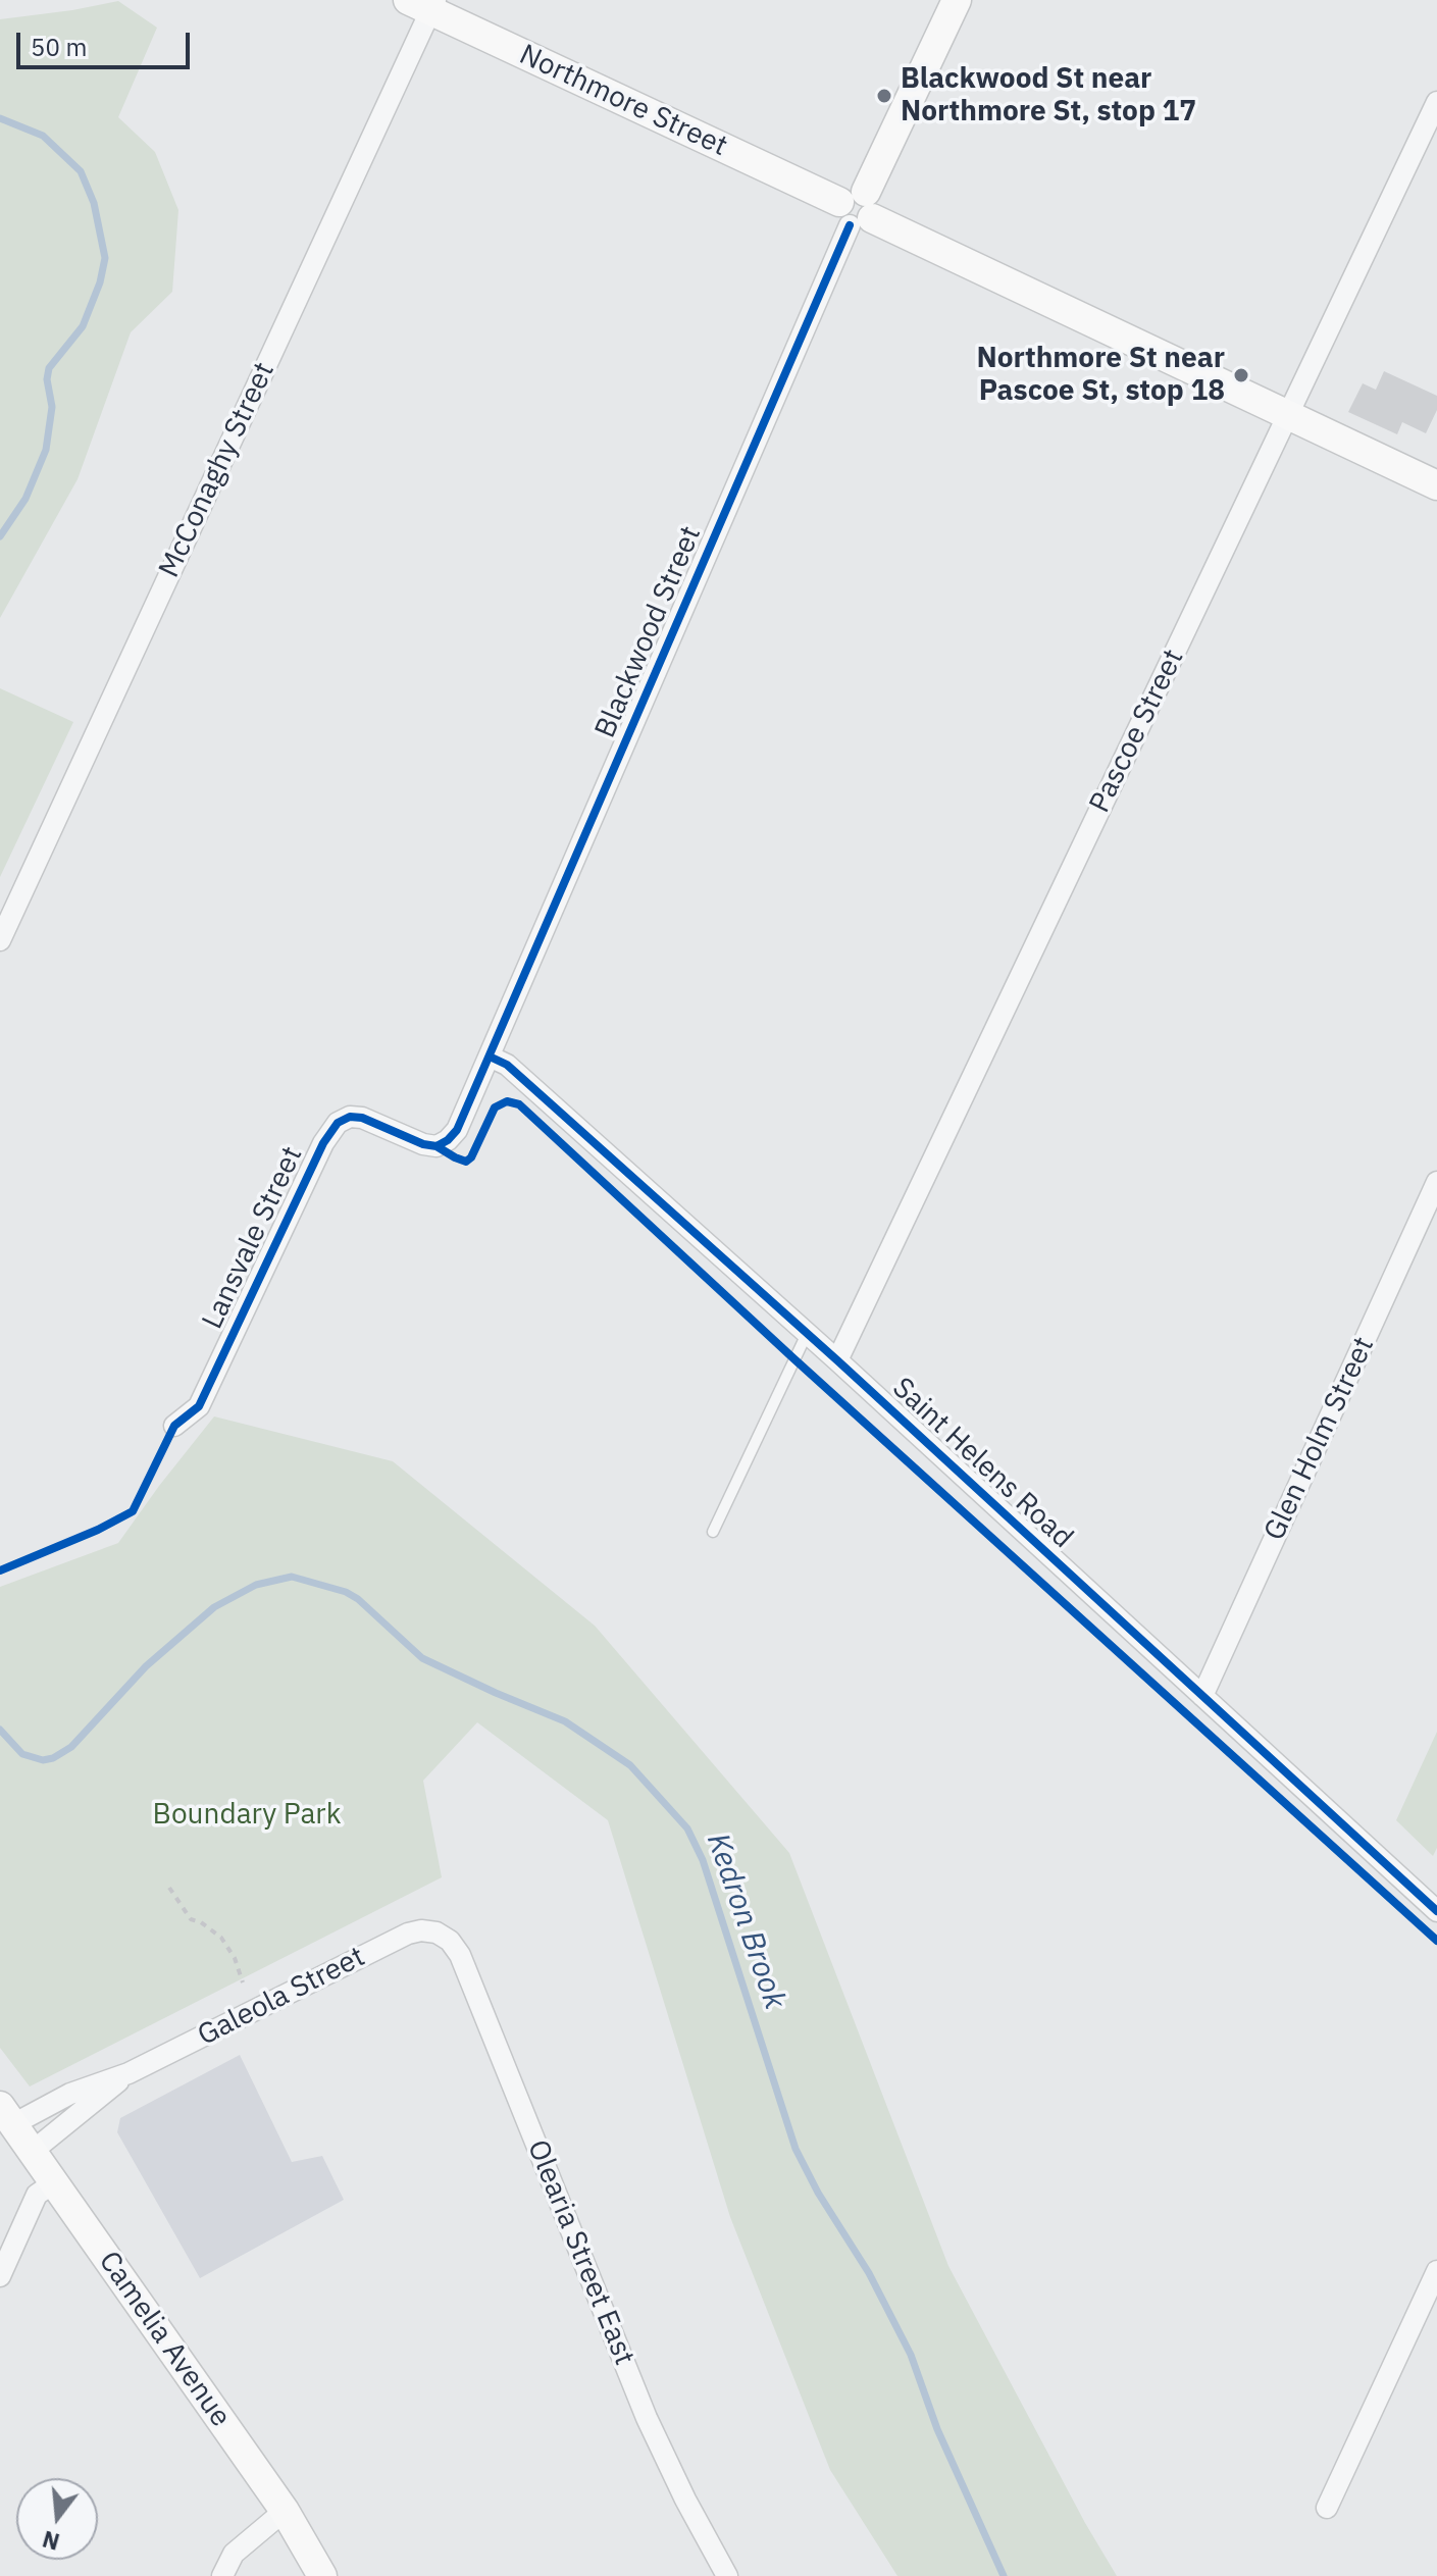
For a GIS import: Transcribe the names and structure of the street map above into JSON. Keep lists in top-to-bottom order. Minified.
{"streets":{"street":["Northmore Street","McConaghy Street","Blackwood Street","Pascoe Street","Lansvale Street","Glen Holm Street","Saint Helens Road","Galeola Street","Olearia Street East","Camelia Avenue"]},"crossings":[["Northmore Street","McConaghy Street"],["Northmore Street","Blackwood Street"],["Northmore Street","Pascoe Street"],["Blackwood Street","Lansvale Street"],["Blackwood Street","Saint Helens Road"],["Pascoe Street","Saint Helens Road"],["Lansvale Street","Saint Helens Road"],["Glen Holm Street","Saint Helens Road"],["Galeola Street","Olearia Street East"],["Galeola Street","Camelia Avenue"]],"water":["Kedron Brook"],"parks":["Boundary Park"],"places":["Blackwood St near Northmore St, stop 17","Northmore St near Pascoe St, stop 18"],"scale_bar":"50 m","north":"bottom"}
